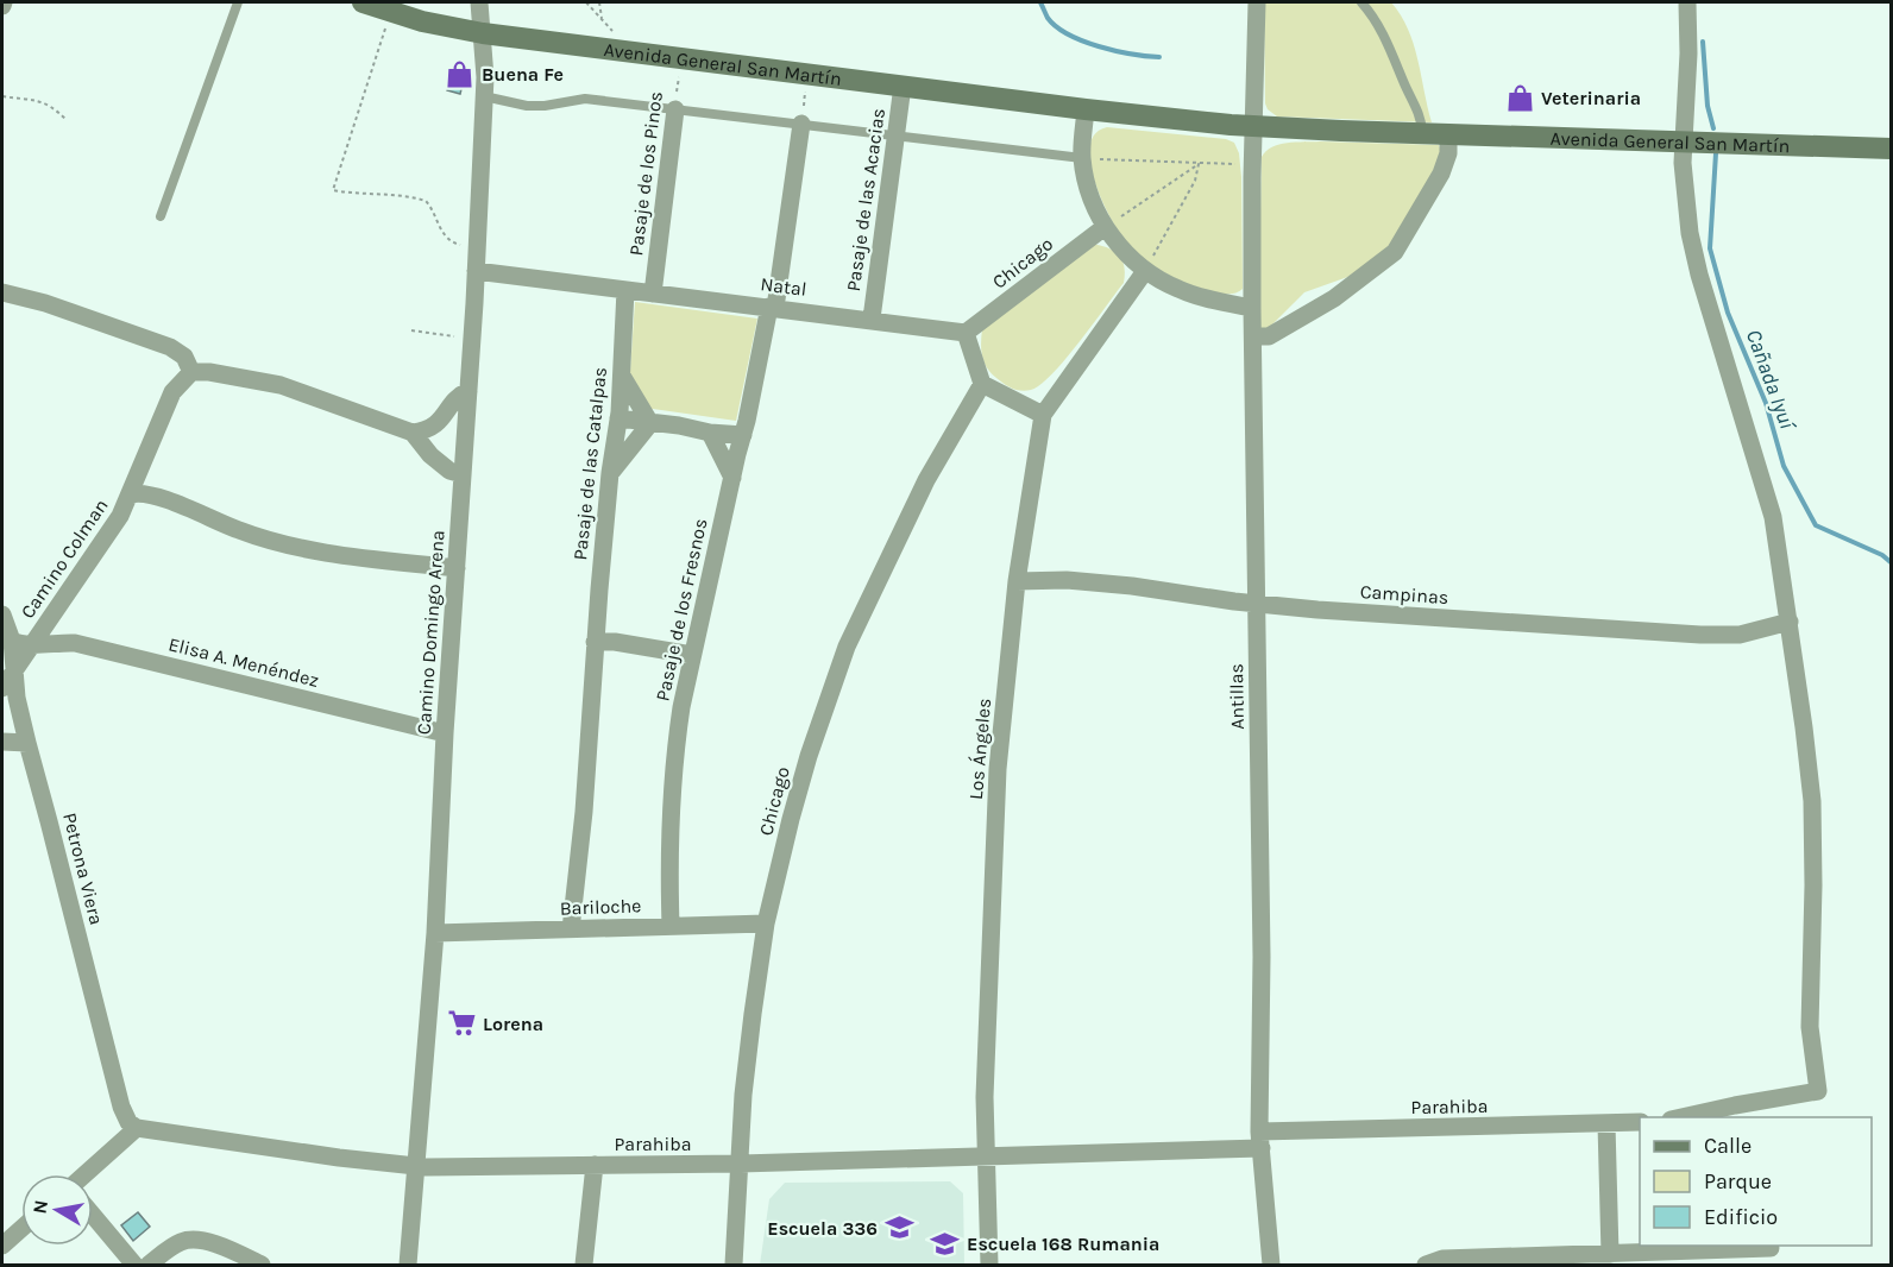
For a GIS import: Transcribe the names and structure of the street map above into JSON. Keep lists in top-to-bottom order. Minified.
{"streets":{"main road":["Avenida General San Martín"],"street":["Pasaje de los Pinos","Pasaje de las Acacias","Chicago","Natal","Pasaje de las Catalpas","Camino Colman","Campinas","Pasaje de los Fresnos","Camino Domingo Arena","Elisa A. Menéndez","Antillas","Los Ángeles","Petrona Viera","Bariloche","Parahiba"]},"crossings":[["Avenida General San Martín","Pasaje de los Pinos"],["Avenida General San Martín","Pasaje de las Acacias"],["Avenida General San Martín","Camino Domingo Arena"],["Avenida General San Martín","Antillas"],["Pasaje de los Pinos","Natal"],["Pasaje de las Acacias","Natal"],["Chicago","Natal"],["Chicago","Bariloche"],["Chicago","Parahiba"],["Natal","Pasaje de las Catalpas"],["Natal","Pasaje de los Fresnos"],["Natal","Camino Domingo Arena"],["Pasaje de las Catalpas","Bariloche"],["Camino Colman","Elisa A. Menéndez"],["Camino Colman","Petrona Viera"],["Campinas","Antillas"],["Campinas","Los Ángeles"],["Pasaje de los Fresnos","Bariloche"],["Camino Domingo Arena","Elisa A. Menéndez"],["Camino Domingo Arena","Bariloche"],["Camino Domingo Arena","Parahiba"],["Elisa A. Menéndez","Petrona Viera"],["Antillas","Parahiba"],["Los Ángeles","Parahiba"],["Petrona Viera","Parahiba"]],"water":["Cañada Iyuí"],"places":{"shop":["Buena Fe","Veterinaria"],"supermarket":["Lorena"],"school or university":["Escuela 336","Escuela 168 Rumania"]},"legend":["Calle","Parque","Edificio"],"north":"left"}
